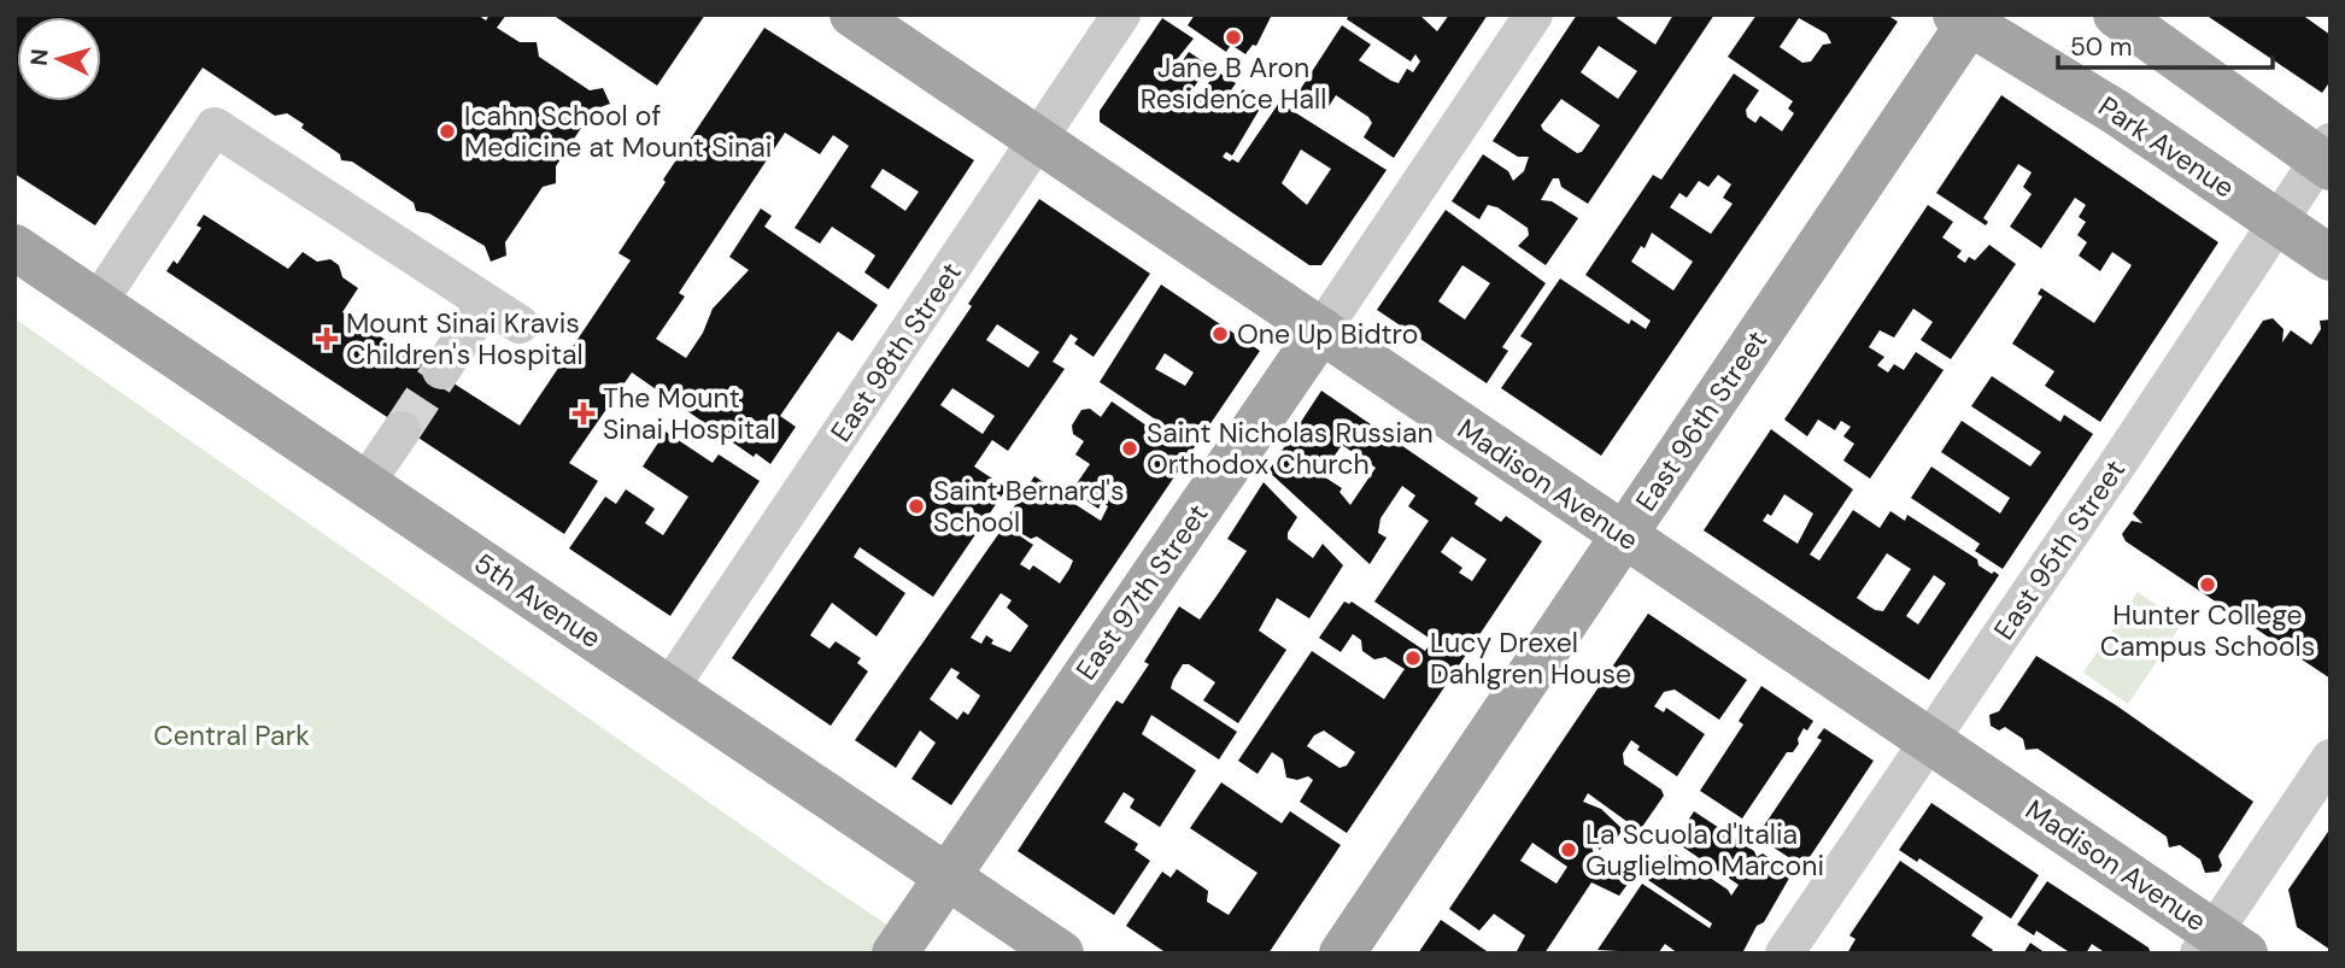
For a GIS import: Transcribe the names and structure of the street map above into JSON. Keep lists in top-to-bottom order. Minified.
{"streets":{"main road":["Park Avenue","East 96th Street","Madison Avenue","East 97th Street","5th Avenue"],"street":["East 98th Street","East 95th Street"]},"crossings":[["Park Avenue","East 96th Street"],["Park Avenue","East 95th Street"],["East 98th Street","Madison Avenue"],["East 98th Street","5th Avenue"],["East 96th Street","Madison Avenue"],["Madison Avenue","East 95th Street"],["Madison Avenue","East 97th Street"],["East 97th Street","5th Avenue"]],"parks":["Central Park"],"places":{"other":["Jane B Aron Residence Hall","Icahn School of Medicine at Mount Sinai","One Up Bidtro","Saint Nicholas Russian Orthodox Church","Saint Bernard's School","Hunter College Campus Schools","Lucy Drexel Dahlgren House","La Scuola d'Italia Guglielmo Marconi"],"health":["Mount Sinai Kravis Children's Hospital","The Mount Sinai Hospital"]},"scale_bar":"50 m","north":"left"}
